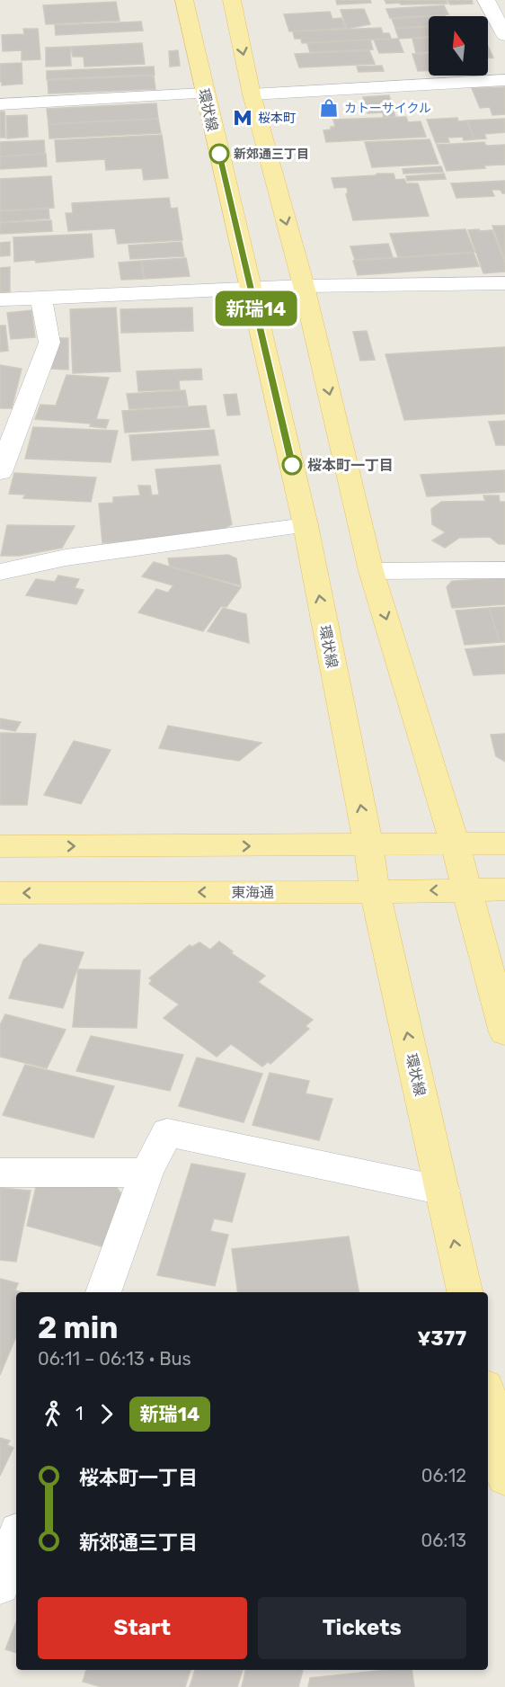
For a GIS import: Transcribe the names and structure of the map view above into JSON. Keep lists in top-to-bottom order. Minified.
{"streets":{"main road":["環状線","東海通"]},"crossings":[["環状線","東海通"]],"places":{"shop":["カトーサイクル"],"metro station":["桜本町"],"other":["新郊通三丁目","桜本町一丁目"]},"lines":["bus line 新瑞14"],"north":"top","page":{"on_map":"新瑞14","heading":["2 min","06:11 – 06:13 · Bus","¥377"],"legs":["1","新瑞14"],"list":[{"name":"桜本町一丁目","value":"06:12"},{"name":"新郊通三丁目","value":"06:13"}],"buttons":["Start","Tickets"]}}
